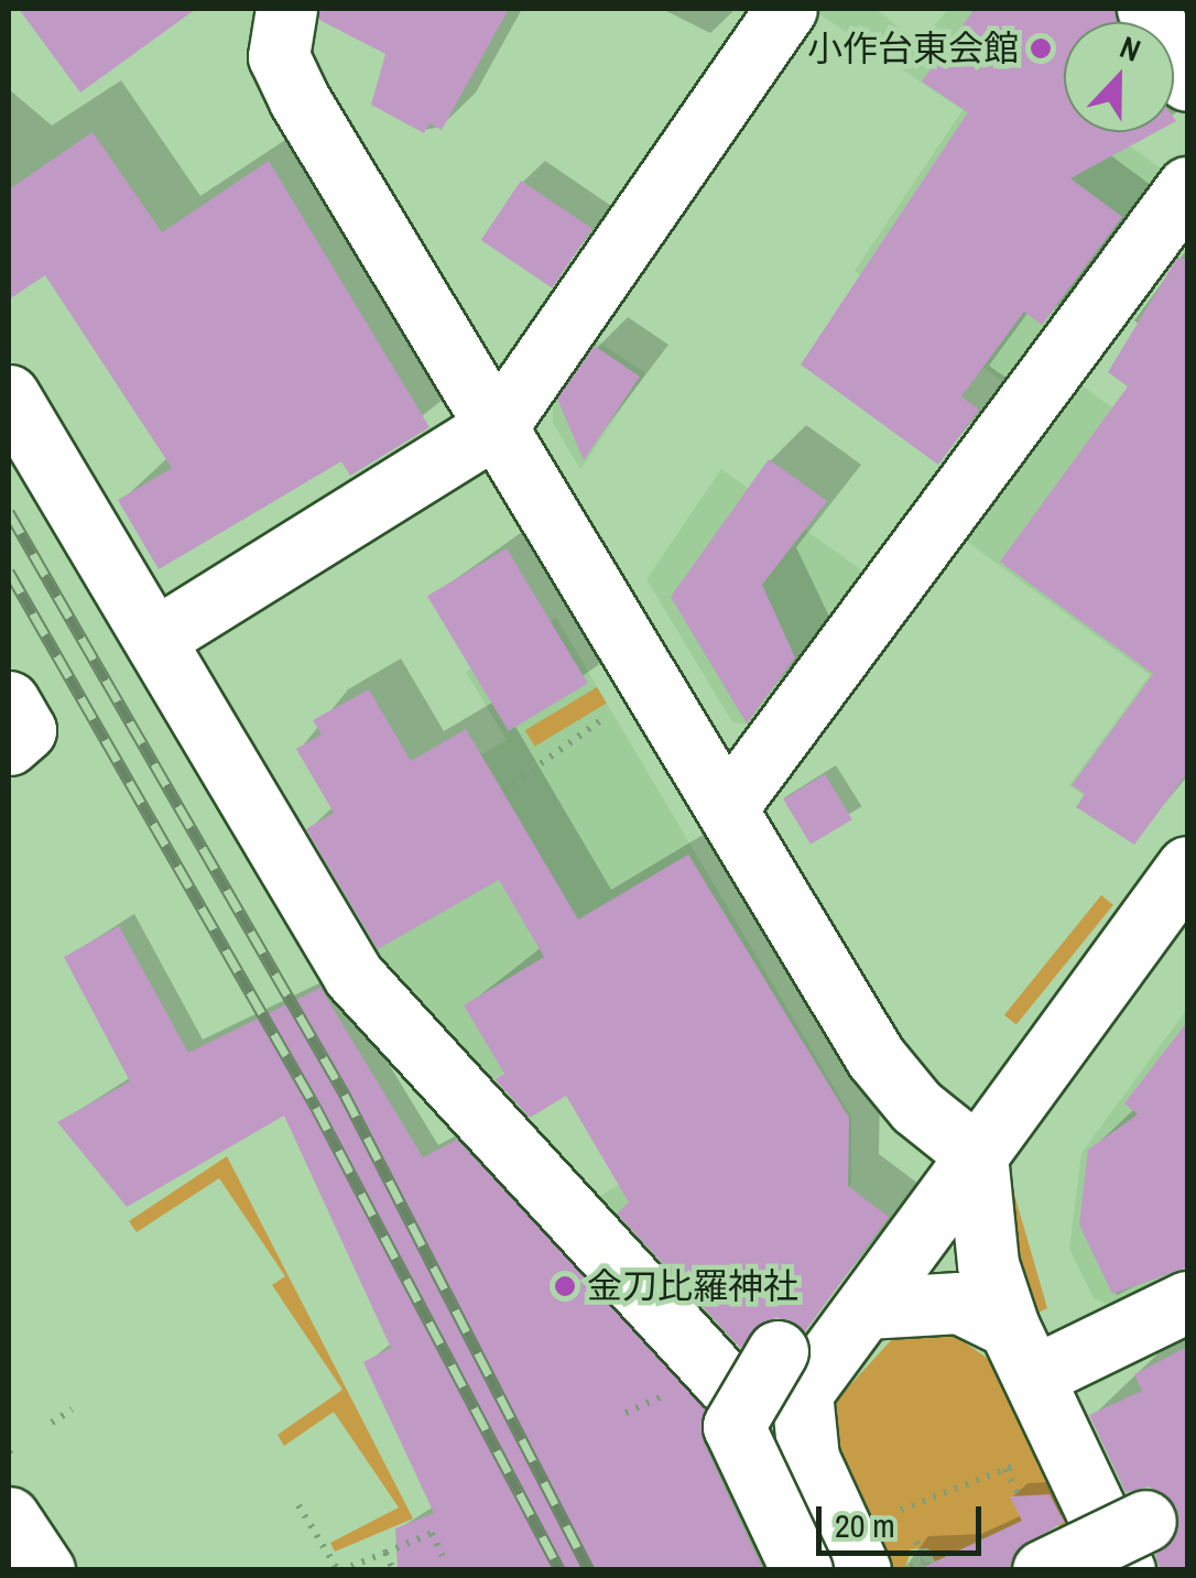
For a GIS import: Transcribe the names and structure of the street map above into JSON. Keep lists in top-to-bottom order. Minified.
{"places":["小作台東会館","金刀比羅神社"],"scale_bar":"20 m","north":"top"}
